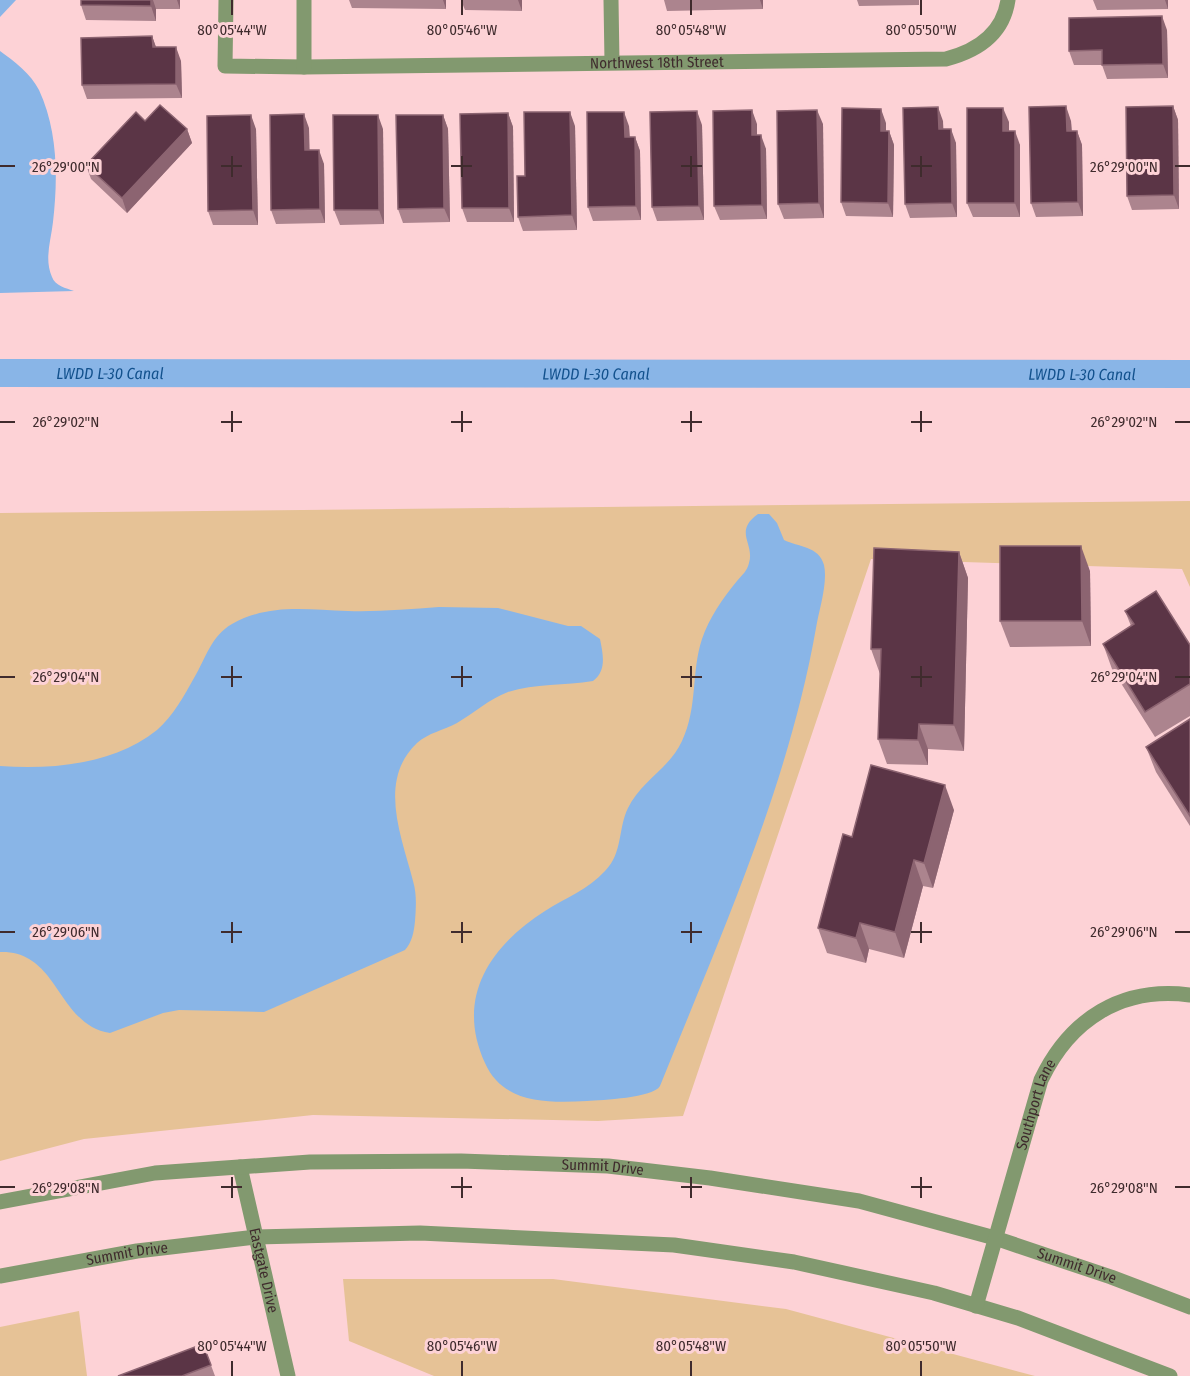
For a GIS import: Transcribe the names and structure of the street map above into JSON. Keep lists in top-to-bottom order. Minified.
{"streets":{"street":["Northwest 18th Street","Southport Lane","Summit Drive","Eastgate Drive"]},"crossings":[["Southport Lane","Summit Drive"],["Summit Drive","Eastgate Drive"]],"water":["LWDD L-30 Canal"],"coordinates":["80°05'44\"W","80°05'46\"W","80°05'48\"W","80°05'50\"W","26°29'00\"N","26°29'02\"N","26°29'04\"N","26°29'06\"N","26°29'08\"N"]}
